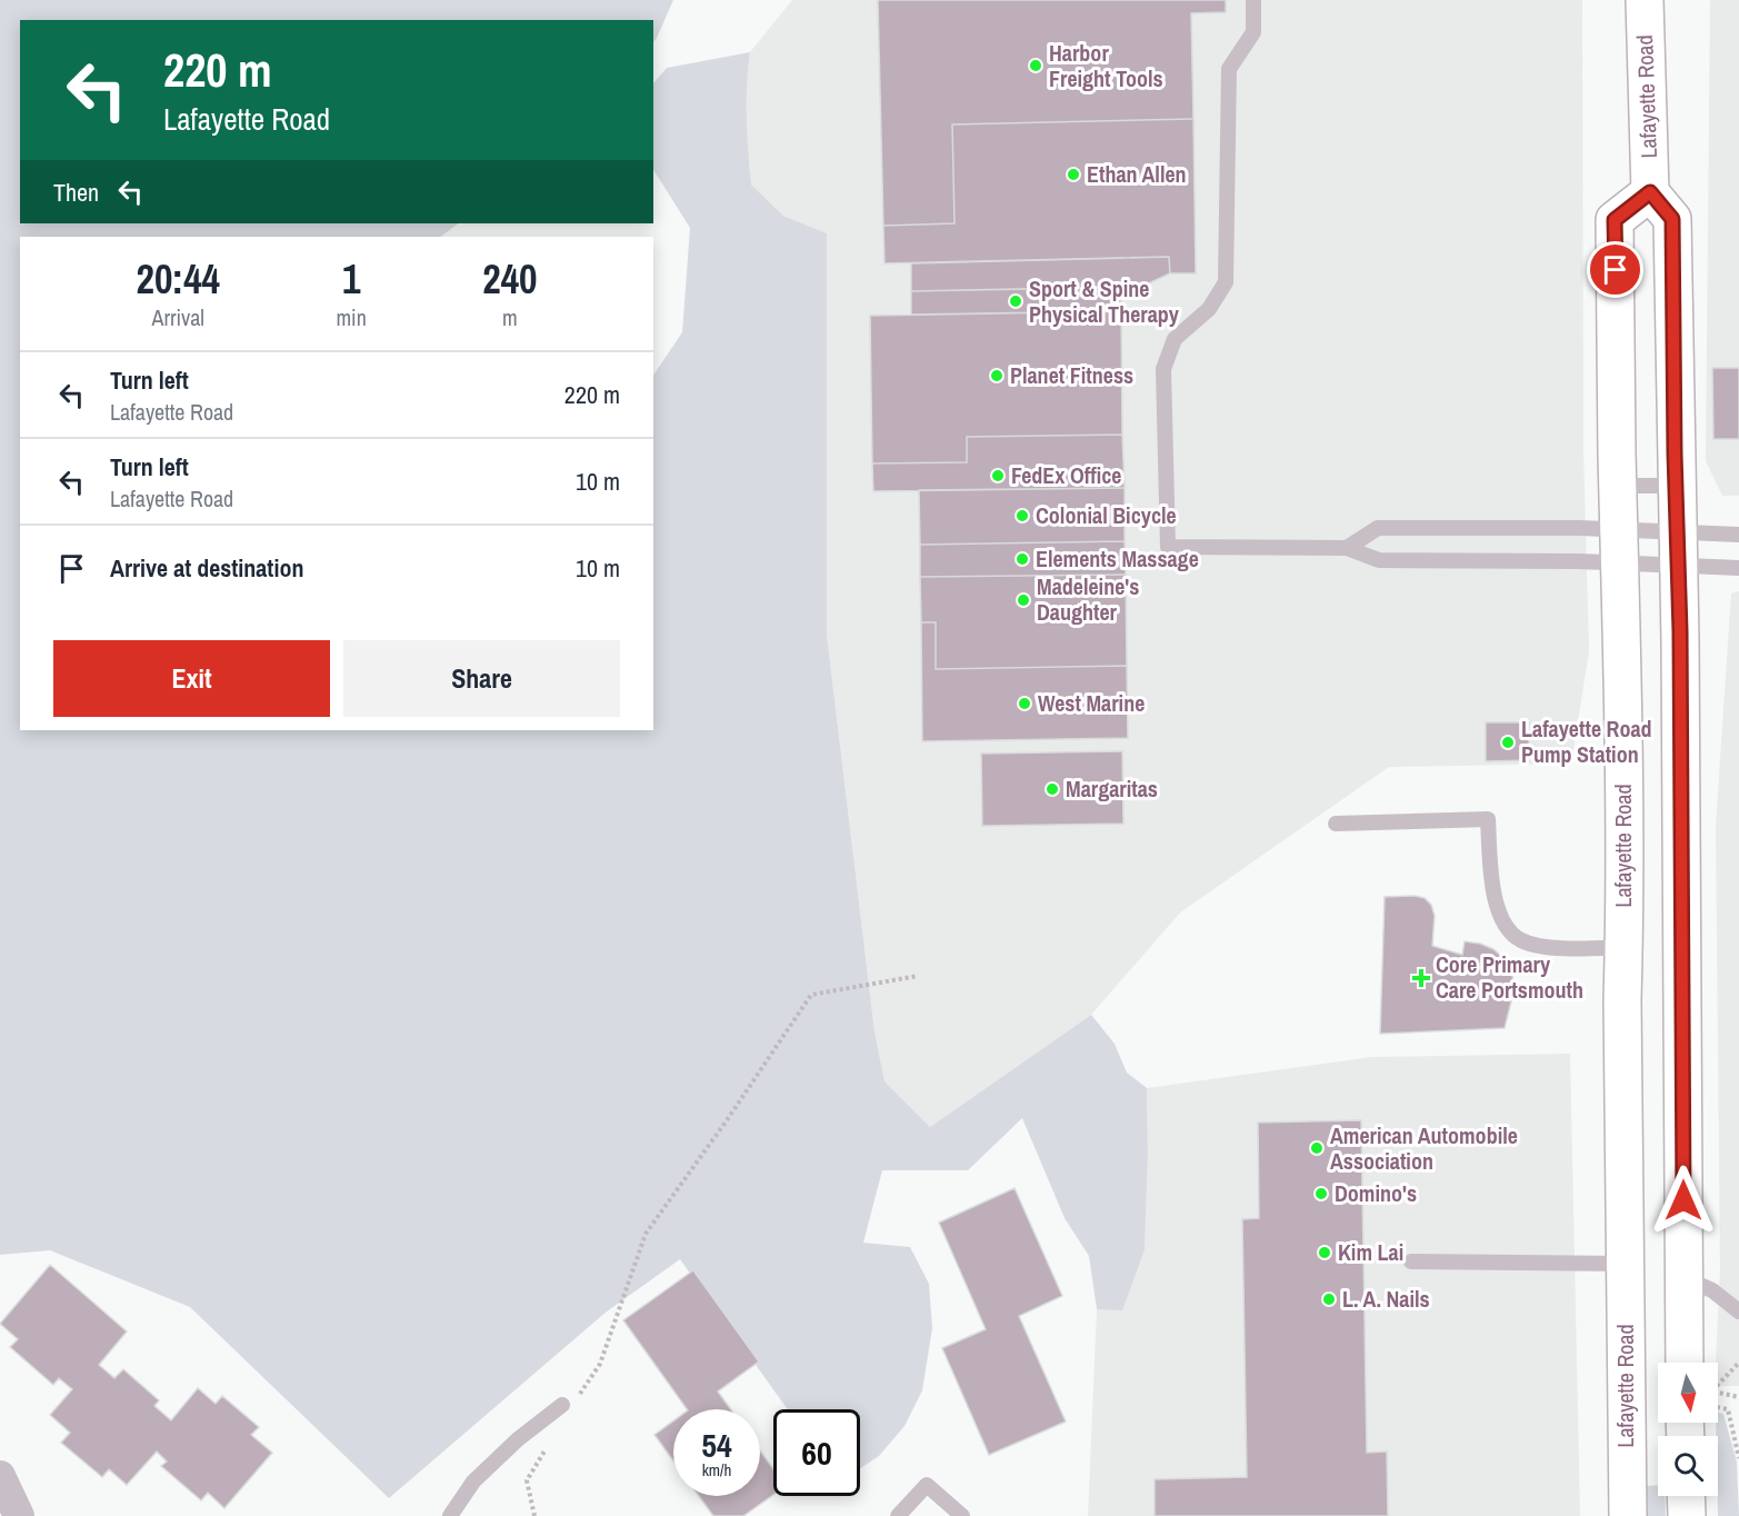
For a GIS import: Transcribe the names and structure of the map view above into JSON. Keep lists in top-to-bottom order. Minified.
{"streets":{"main road":["Lafayette Road"]},"places":{"other":["Harbor Freight Tools","Ethan Allen","Sport & Spine Physical Therapy","Planet Fitness","FedEx Office","Colonial Bicycle","Elements Massage","Madeleine's Daughter","West Marine","Lafayette Road Pump Station","Margaritas","American Automobile Association","Domino's","Kim Lai","L. A. Nails"],"health":["Core Primary Care Portsmouth"]},"north":"bottom","page":{"turn":["220 m","Lafayette Road"],"then":"Then","eta":["20:44","Arrival","1","min","240","m"],"list":[{"name":"Turn left","note":"Lafayette Road","value":"220 m"},{"name":"Turn left","note":"Lafayette Road","value":"10 m"},{"name":"Arrive at destination","value":"10 m"}],"buttons":["Exit","Share"],"speed":"54 km/h","limit":"60"}}
